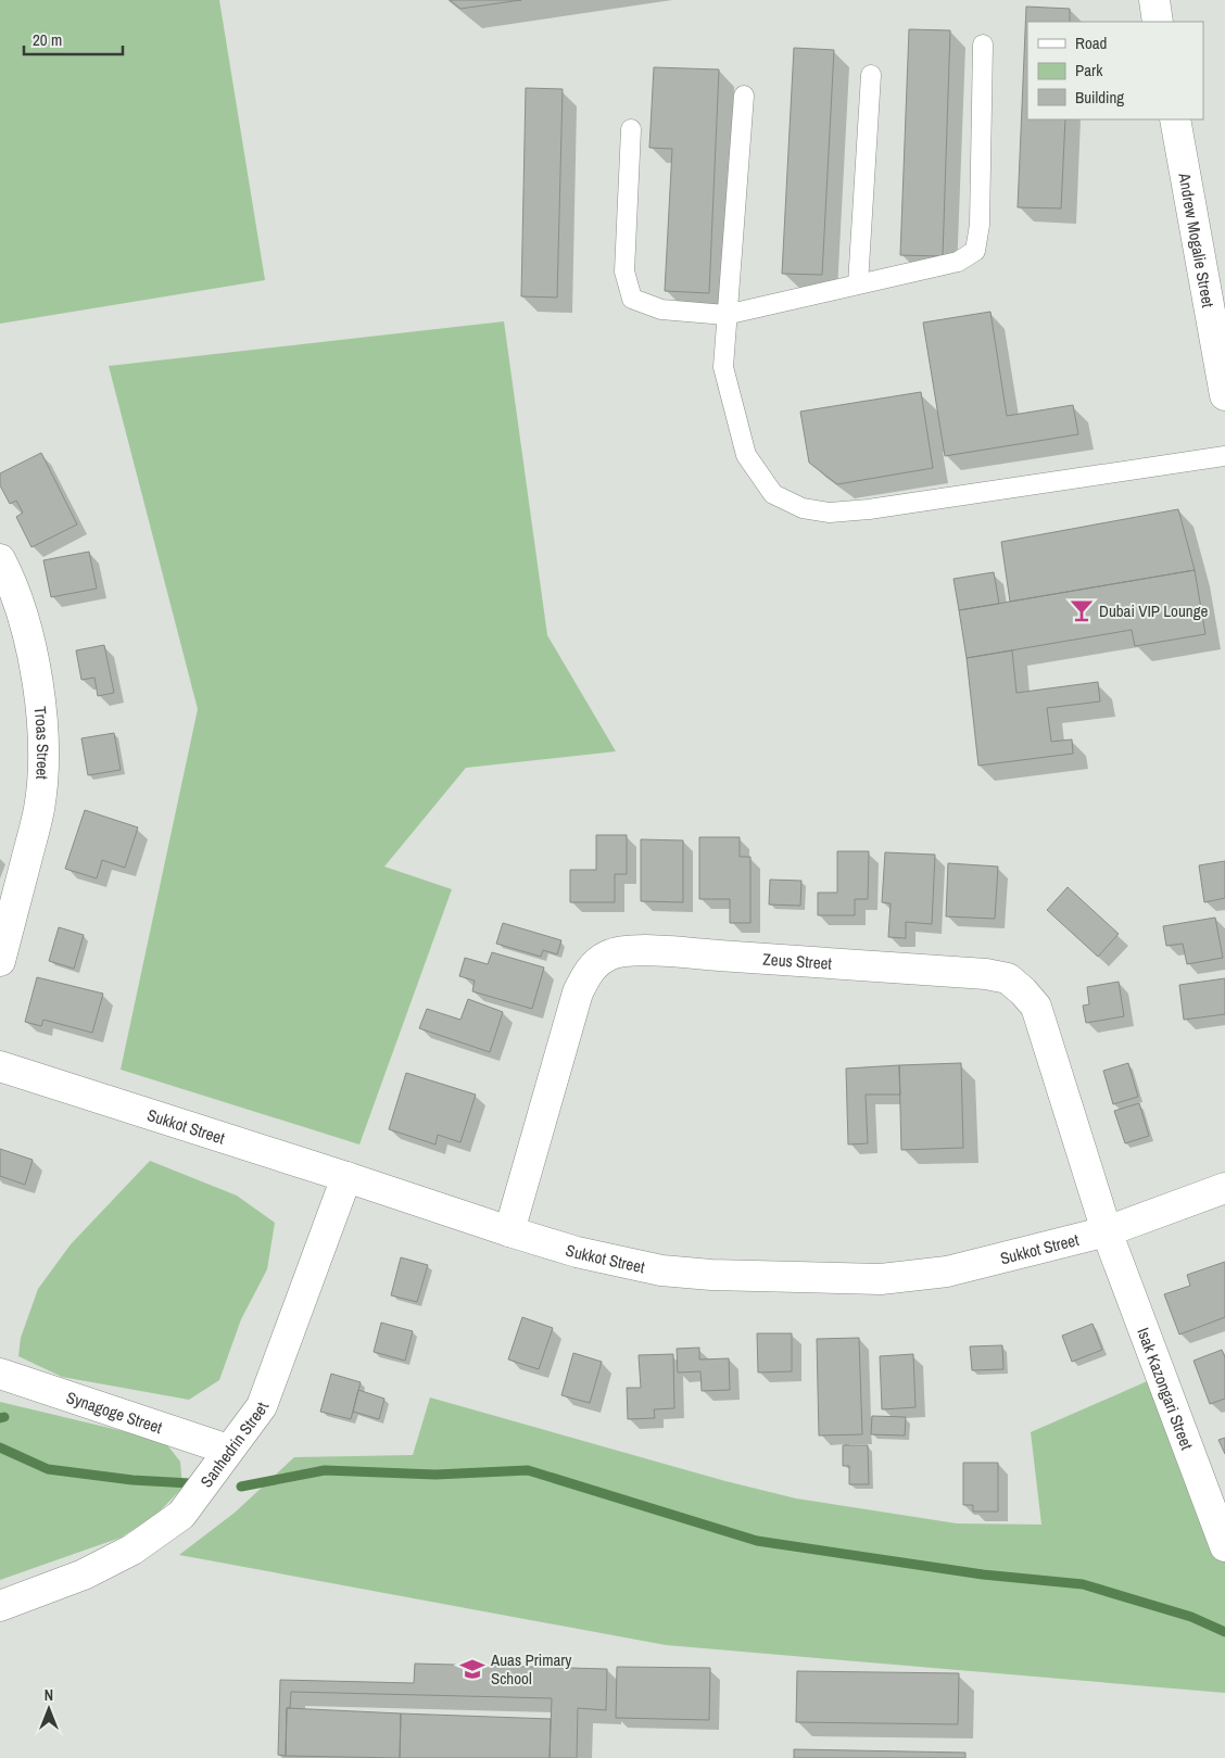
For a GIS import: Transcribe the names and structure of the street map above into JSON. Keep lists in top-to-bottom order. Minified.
{"streets":{"street":["Andrew Mogalie Street","Troas Street","Zeus Street","Sukkot Street","Isak Kazongari Street","Synagoge Street","Sanhedrin Street"]},"crossings":[["Zeus Street","Sukkot Street"],["Zeus Street","Isak Kazongari Street"],["Sukkot Street","Isak Kazongari Street"],["Sukkot Street","Sanhedrin Street"],["Synagoge Street","Sanhedrin Street"]],"places":{"bar":["Dubai VIP Lounge"],"school or university":["Auas Primary School"]},"legend":["Road","Park","Building"],"scale_bar":"20 m","north":"top"}
